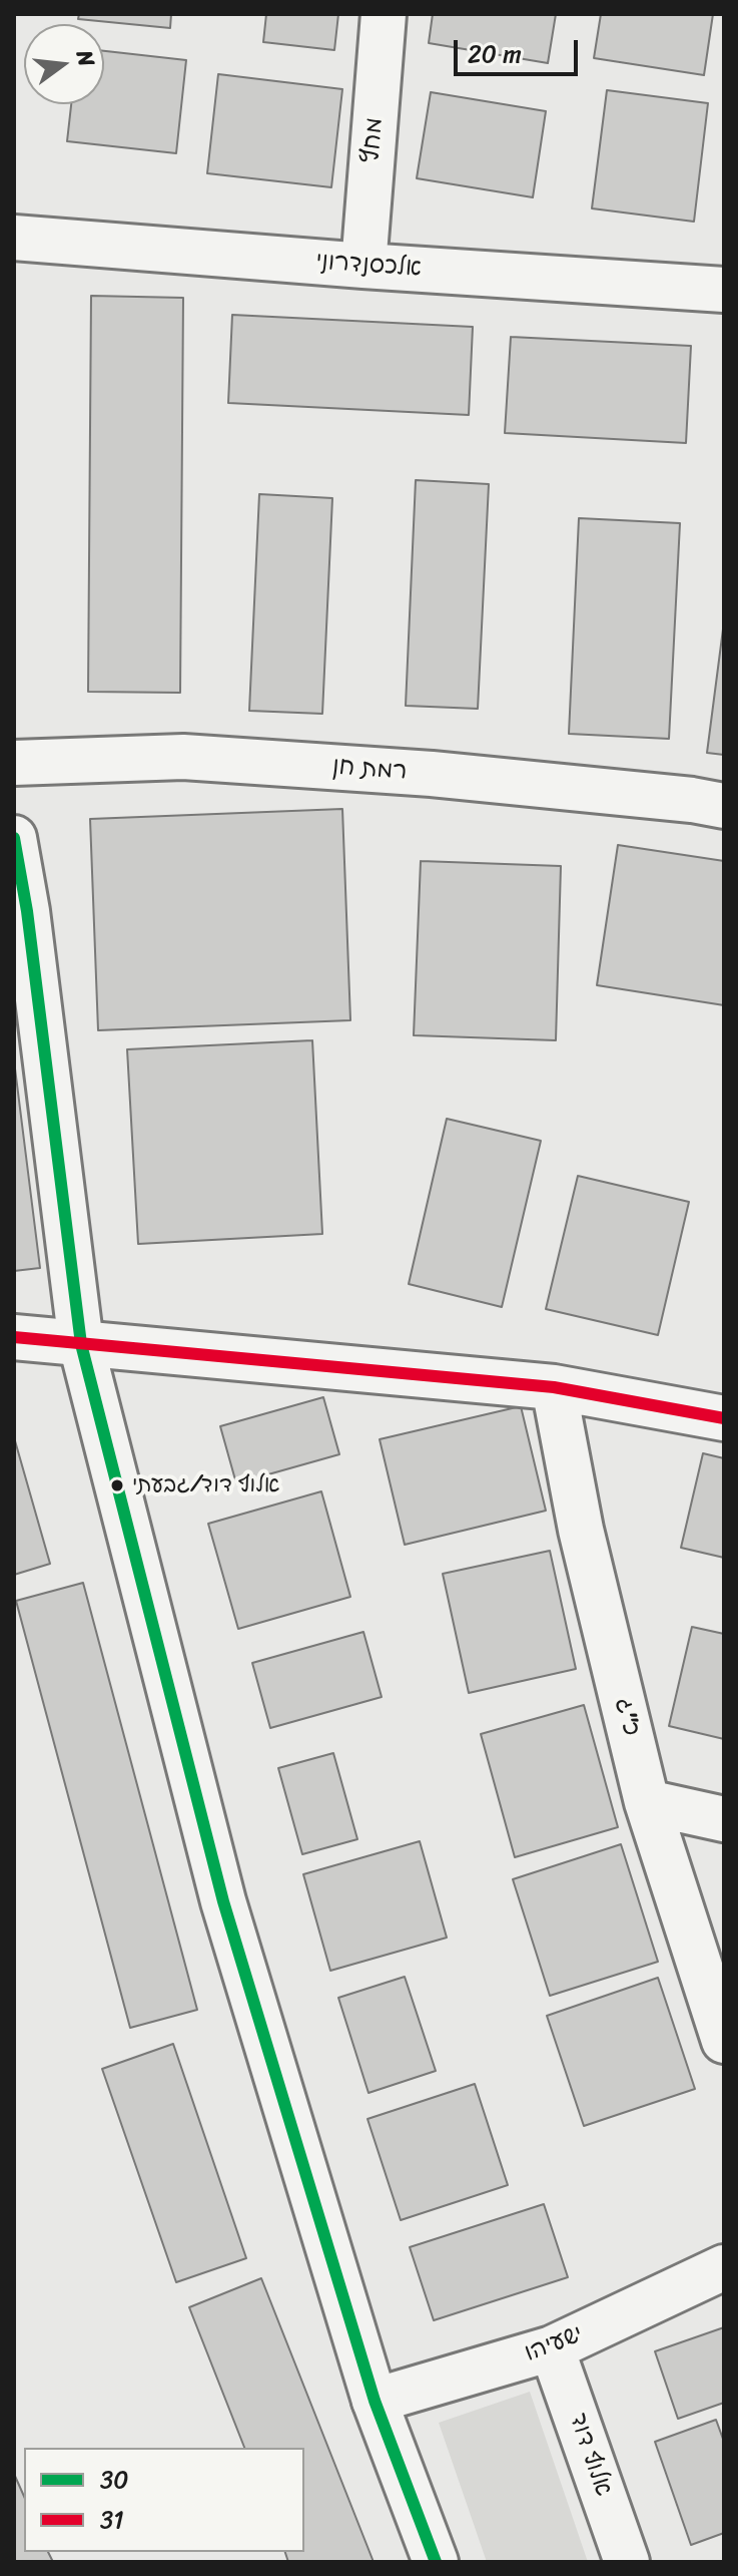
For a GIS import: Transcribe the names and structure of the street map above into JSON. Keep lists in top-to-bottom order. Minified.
{"streets":{"street":["מחץ","אלכסנדרוני","רמת חן","כ\"ג","ישעיהו","אלוף דוד"]},"crossings":[["מחץ","אלכסנדרוני"],["ישעיהו","אלוף דוד"]],"places":["אלוף דוד/גבעתי"],"lines":["transit line 30","transit line 31"],"legend":["30","31"],"scale_bar":"20 m","north":"right"}
